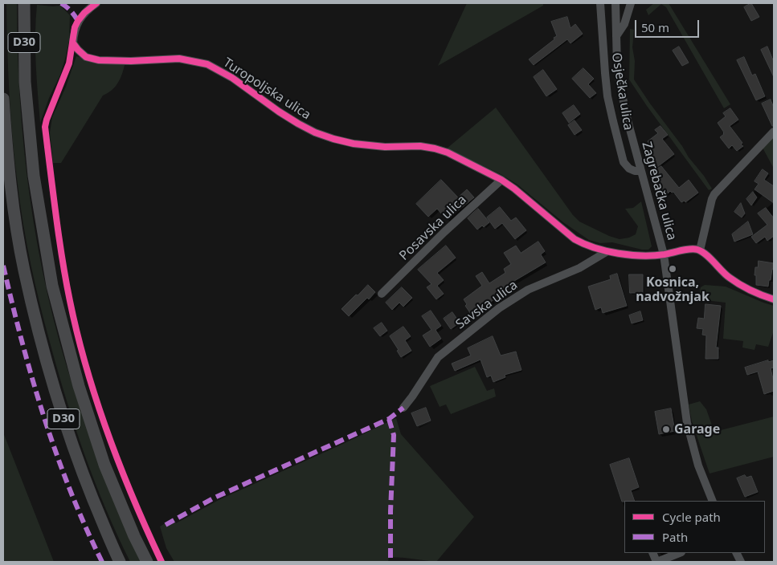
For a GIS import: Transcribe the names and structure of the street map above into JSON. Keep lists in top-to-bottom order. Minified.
{"streets":{"highway":["D30"],"street":["Turopoljska ulica","Osječka ulica","Zagrebačka ulica","Posavska ulica","Savska ulica"]},"crossings":[["Turopoljska ulica","Zagrebačka ulica"],["Turopoljska ulica","Posavska ulica"],["Turopoljska ulica","Savska ulica"],["Osječka ulica","Zagrebačka ulica"]],"places":["Kosnica, nadvožnjak","Garage"],"legend":["Cycle path","Path"],"scale_bar":"50 m"}
